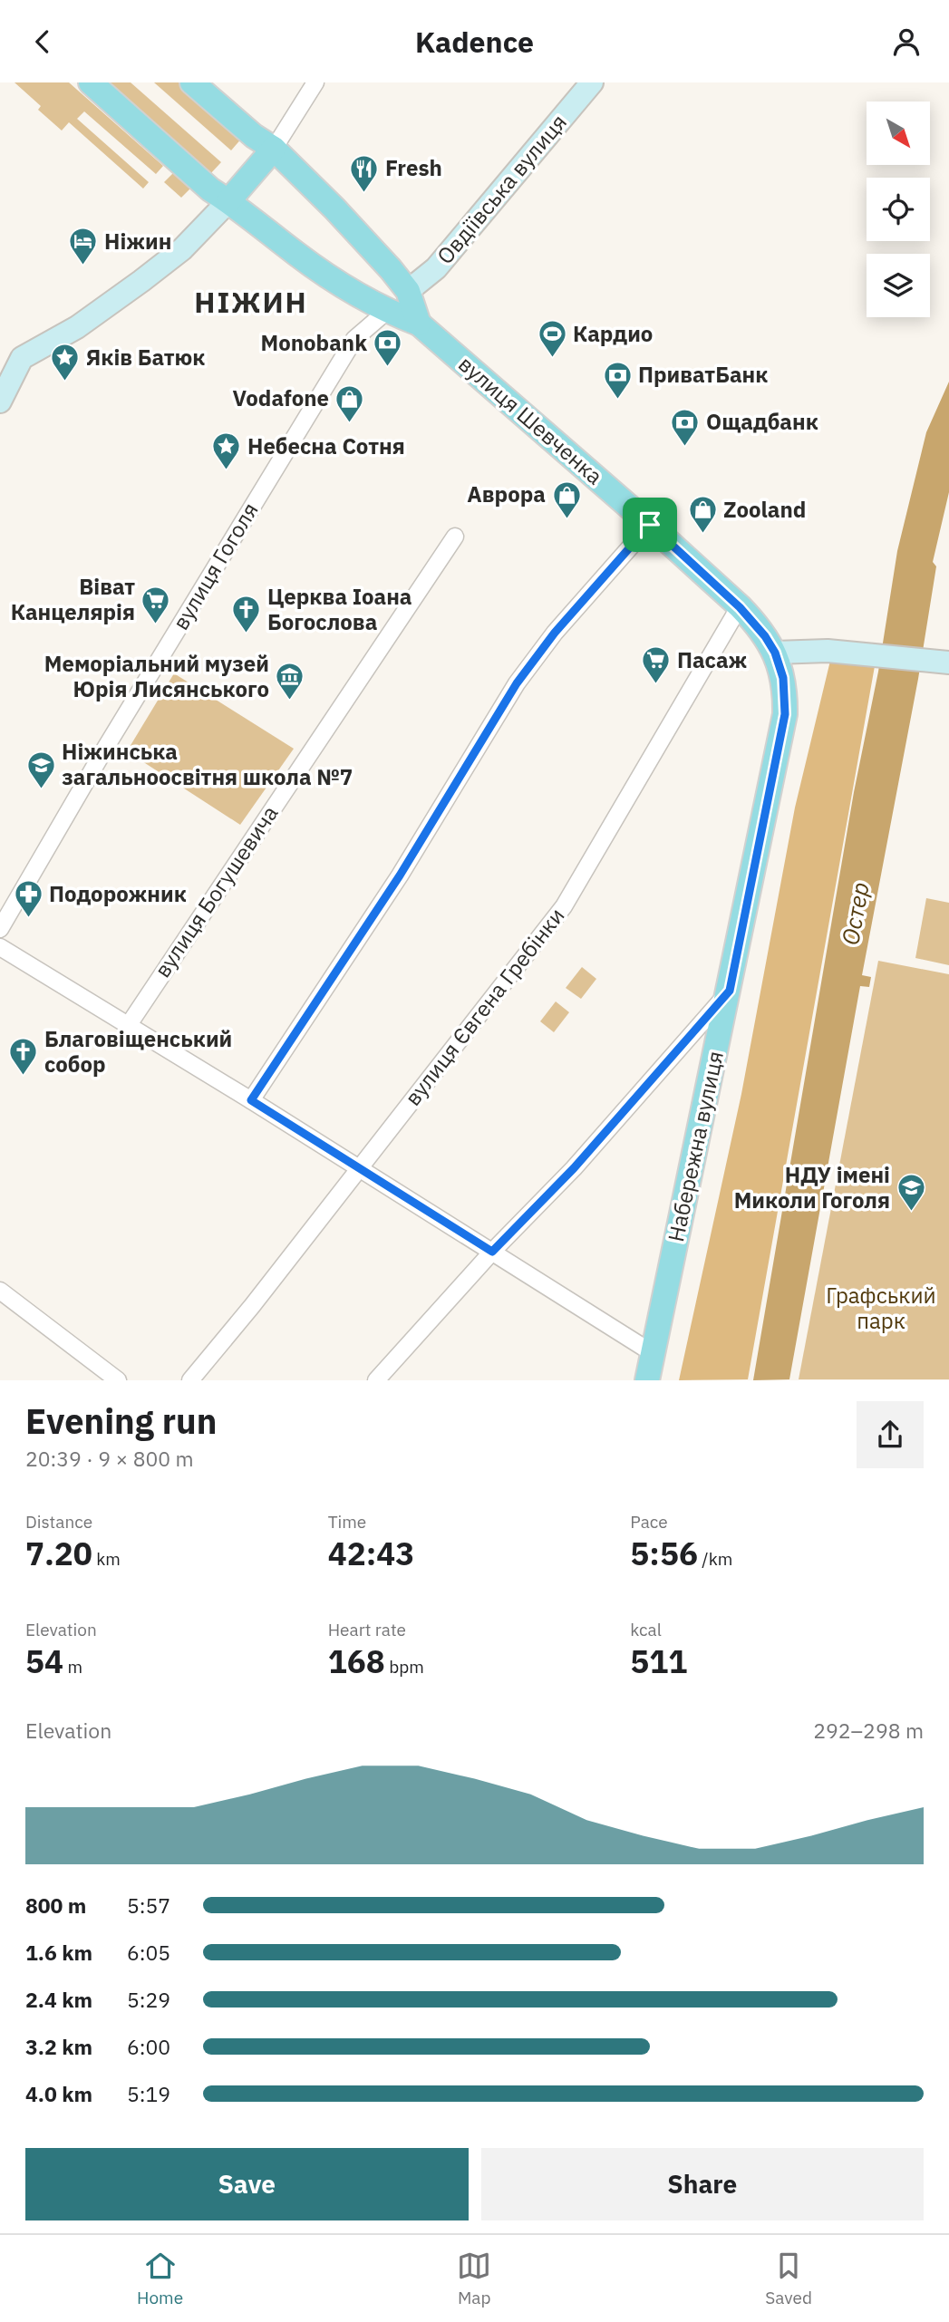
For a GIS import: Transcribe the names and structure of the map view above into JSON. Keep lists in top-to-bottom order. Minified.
{"streets":{"main road":["вулиця Шевченка","Набережна вулиця"],"street":["Овдіївська вулиця","вулиця Гоголя","вулиця Богушевича","вулиця Євгена Гребінки"]},"crossings":[["вулиця Шевченка","вулиця Євгена Гребінки"],["вулиця Шевченка","Набережна вулиця"],["вулиця Євгена Гребінки","Набережна вулиця"]],"districts":["НІЖИН"],"water":["Остер"],"parks":["Графський парк"],"places":{"restaurant":["Fresh"],"hotel":["Ніжин"],"sports":["Кардио"],"bank":["Monobank","ПриватБанк","Ощадбанк"],"place":["Яків Батюк","Небесна Сотня"],"shop":["Vodafone","Аврора","Zooland"],"supermarket":["Віват Канцелярія","Пасаж"],"church":["Церква Іоана Богослова","Благовіщенський собор"],"museum":["Меморіальний музей Юрія Лисянського"],"school or university":["Ніжинська загальноосвітня школа №7","НДУ імені Миколи Гоголя"],"pharmacy":["Подорожник"]},"north":"bottom right","page":{"header":"Kadence","heading":["Evening run","20:39 · 9 × 800 m"],"stats":[["Distance","7.20 km"],["Time","42:43"],["Pace","5:56 /km"],["Elevation","54 m"],["Heart rate","168 bpm"],["kcal","511"]],"chart":["Elevation","292–298 m"],"list":[{"name":"800 m","note":"5:57"},{"name":"1.6 km","note":"6:05"},{"name":"2.4 km","note":"5:29"},{"name":"3.2 km","note":"6:00"},{"name":"4.0 km","note":"5:19"}],"buttons":["Save","Share"],"tabs":["Home","Map","Saved"]}}
